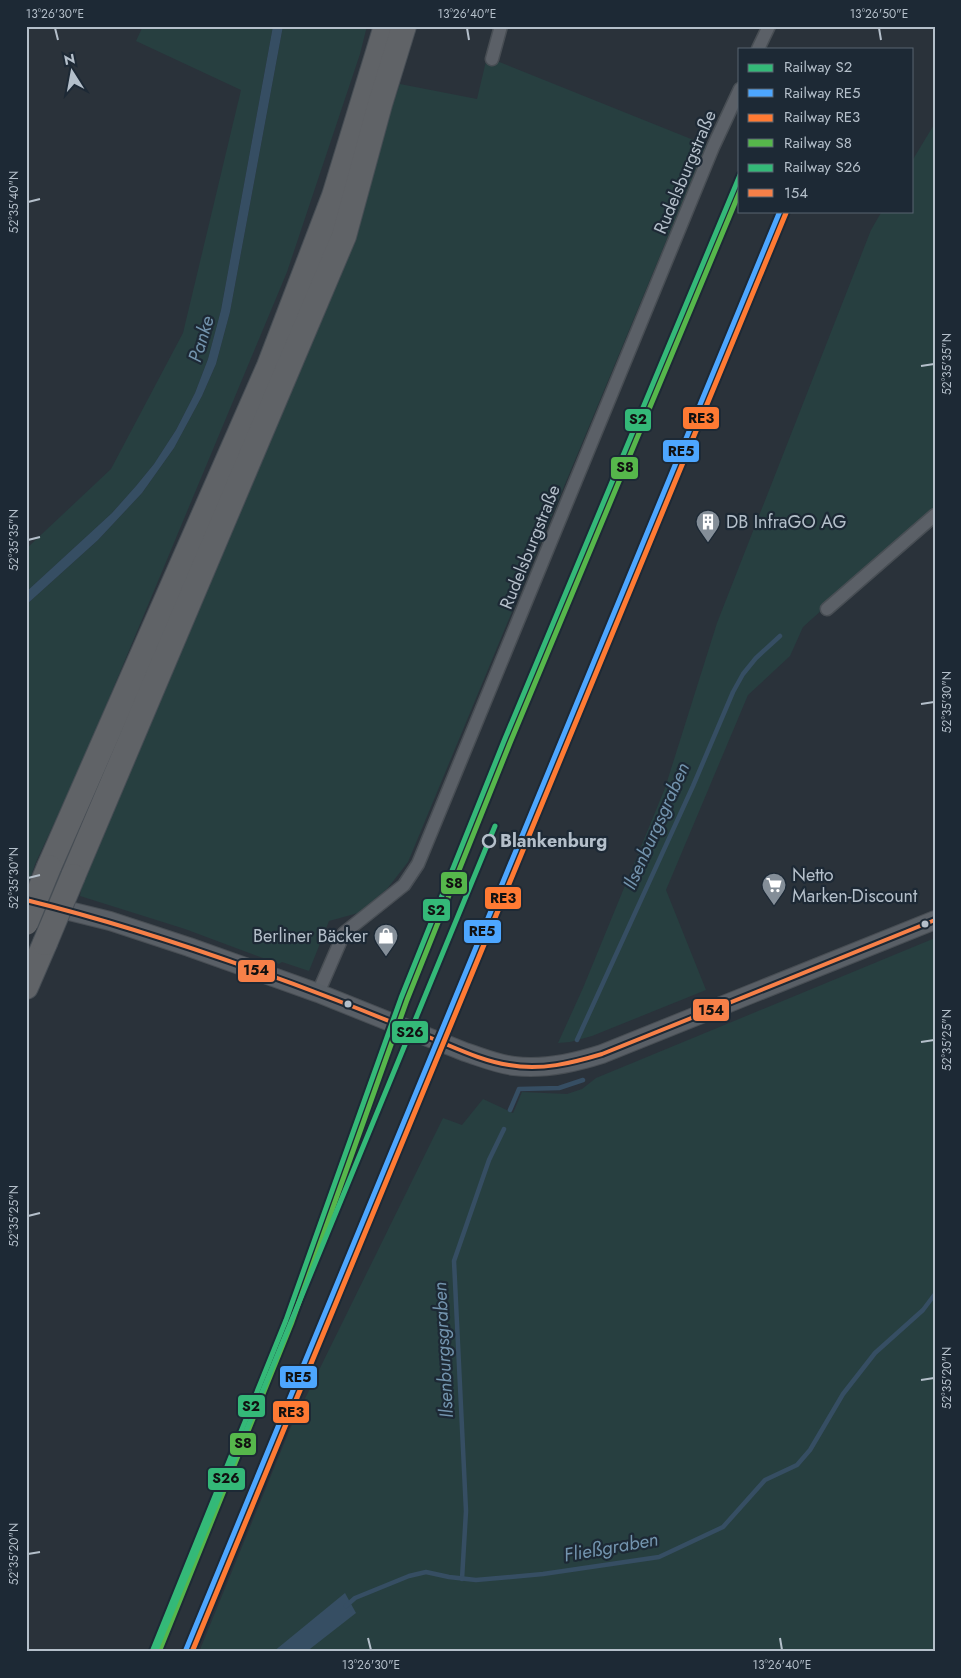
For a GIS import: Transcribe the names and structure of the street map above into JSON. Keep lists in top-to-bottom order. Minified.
{"streets":{"street":["Rudelsburgstraße"]},"water":["Panke","Ilsenburgsgraben","Fließgraben"],"places":{"building":["DB InfraGO AG"],"other":["Blankenburg"],"supermarket":["Netto Marken-Discount"],"shop":["Berliner Bäcker"]},"lines":["rail line S2","rail line S8","rail line RE5","rail line RE3","rail line S26","transit line 154"],"legend":["Railway S2","Railway RE5","Railway RE3","Railway S8","Railway S26","154"],"north":"top","coordinates":["13°26'30\"E","13°26'40\"E","13°26'50\"E","52°35'40\"N","52°35'35\"N","52°35'30\"N","52°35'25\"N","52°35'20\"N"]}
